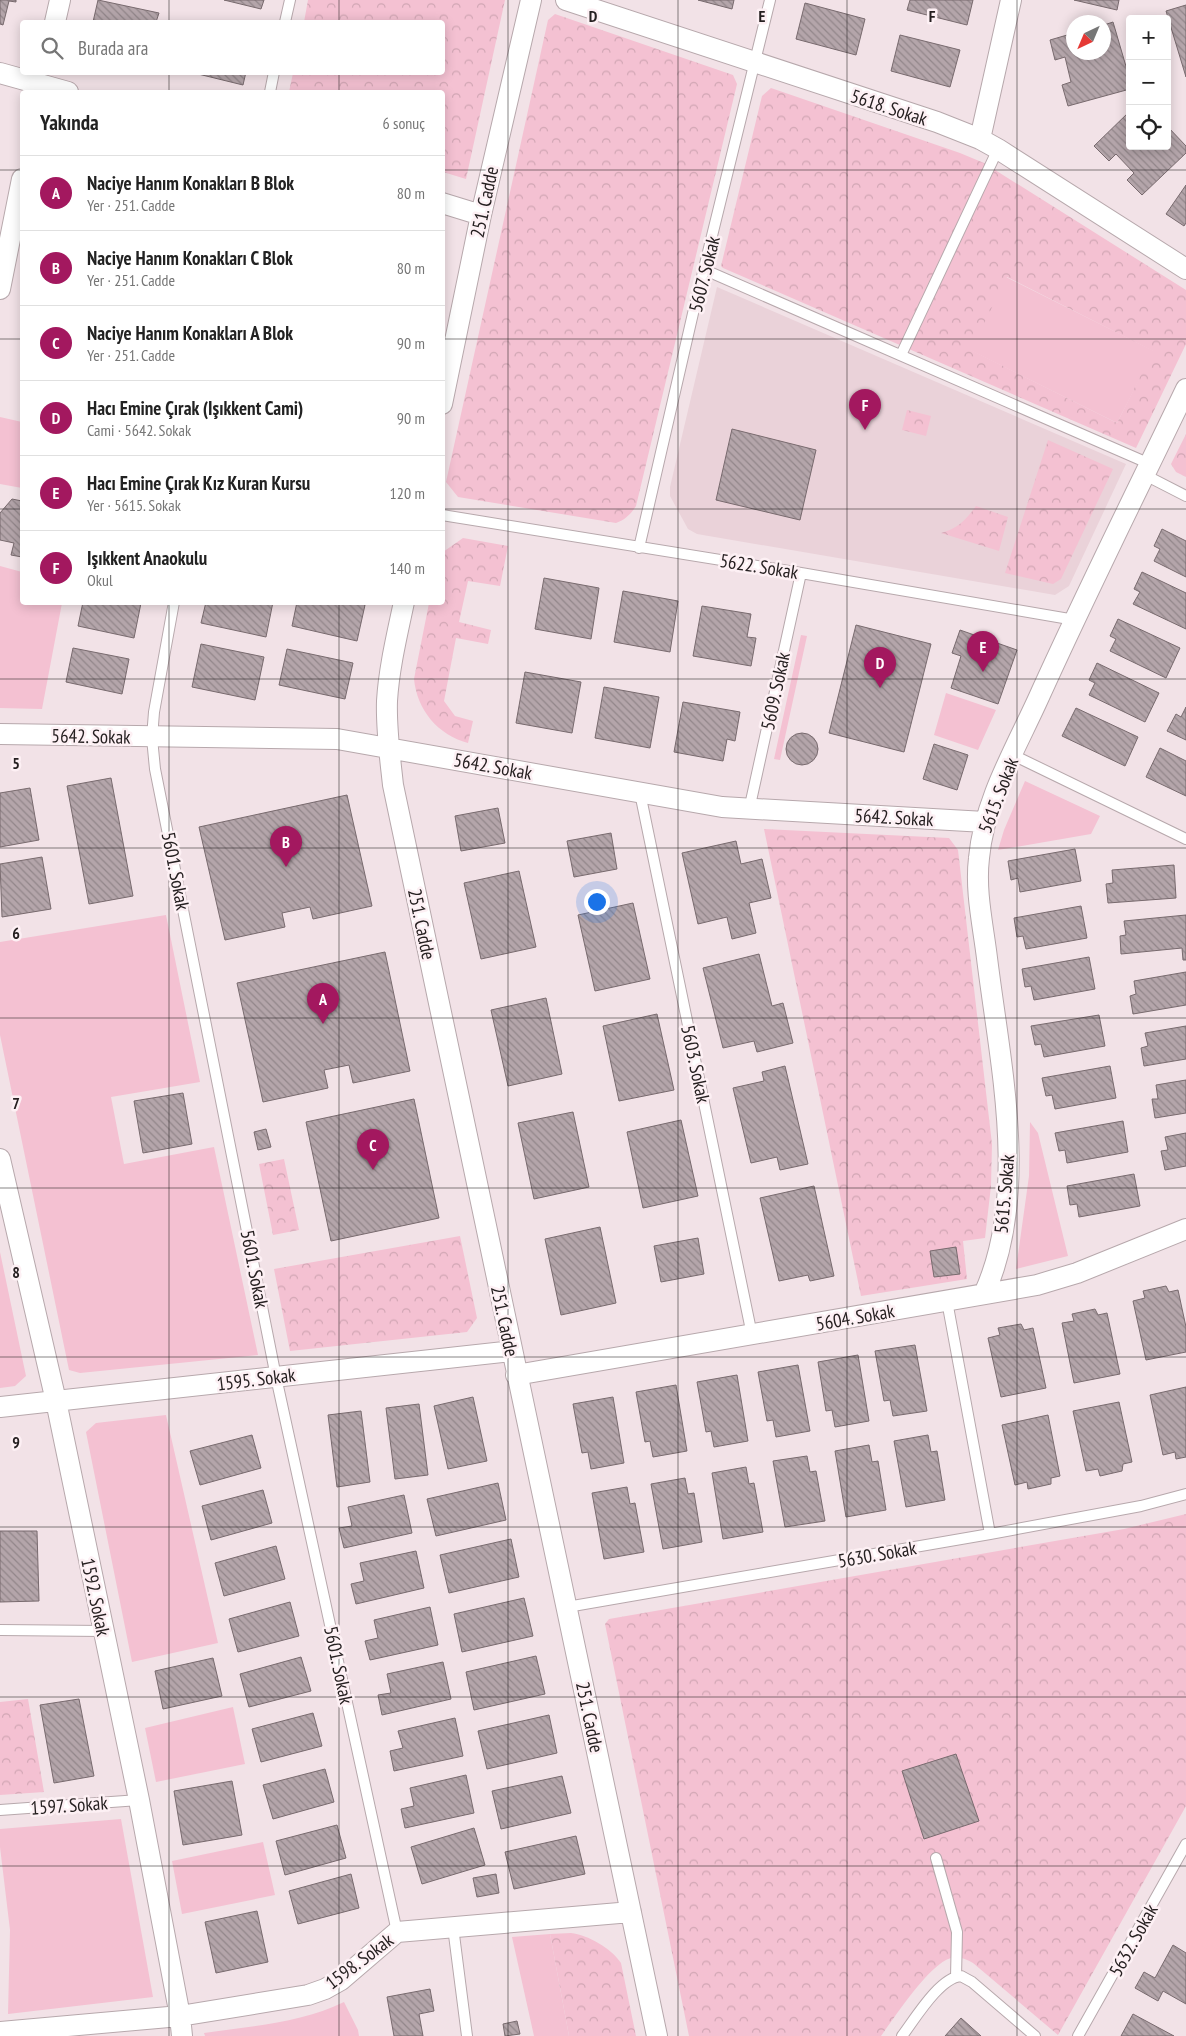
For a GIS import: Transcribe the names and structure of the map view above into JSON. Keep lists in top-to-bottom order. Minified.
{"streets":{"street":["5618. Sokak","251. Cadde","5642. Sokak","5615. Sokak","5604. Sokak","1595. Sokak","1592. Sokak","1598. Sokak"],"lane":["5607. Sokak","5622. Sokak","5609. Sokak","5601. Sokak","5603. Sokak","5630. Sokak","1597. Sokak","5632. Sokak"]},"crossings":[["5618. Sokak","5607. Sokak"],["251. Cadde","5642. Sokak"],["251. Cadde","5604. Sokak"],["251. Cadde","1595. Sokak"],["251. Cadde","5630. Sokak"],["251. Cadde","1598. Sokak"],["5607. Sokak","5622. Sokak"],["5622. Sokak","5609. Sokak"],["5622. Sokak","5615. Sokak"],["5609. Sokak","5642. Sokak"],["5642. Sokak","5615. Sokak"],["5642. Sokak","5601. Sokak"],["5642. Sokak","5603. Sokak"],["5615. Sokak","5604. Sokak"],["5601. Sokak","1595. Sokak"],["5601. Sokak","1598. Sokak"],["5603. Sokak","5604. Sokak"],["1595. Sokak","1592. Sokak"],["1592. Sokak","1597. Sokak"],["1592. Sokak","1598. Sokak"]],"north":"bottom left","page":{"map_buttons":["+","−"],"search":"Burada ara","heading":["Yakında","6 sonuç"],"list":[{"mark":"A","name":"Naciye Hanım Konakları B Blok","note":"Yer · 251. Cadde","value":"80 m"},{"mark":"B","name":"Naciye Hanım Konakları C Blok","note":"Yer · 251. Cadde","value":"80 m"},{"mark":"C","name":"Naciye Hanım Konakları A Blok","note":"Yer · 251. Cadde","value":"90 m"},{"mark":"D","name":"Hacı Emine Çırak (Işıkkent Cami)","note":"Cami · 5642. Sokak","value":"90 m"},{"mark":"E","name":"Hacı Emine Çırak Kız Kuran Kursu","note":"Yer · 5615. Sokak","value":"120 m"},{"mark":"F","name":"Işıkkent Anaokulu","note":"Okul","value":"140 m"}],"pins":["F","E","D","B","A","C"]},"grid":{"columns":["D","E","F"],"rows":["5","6","7","8","9"]}}
